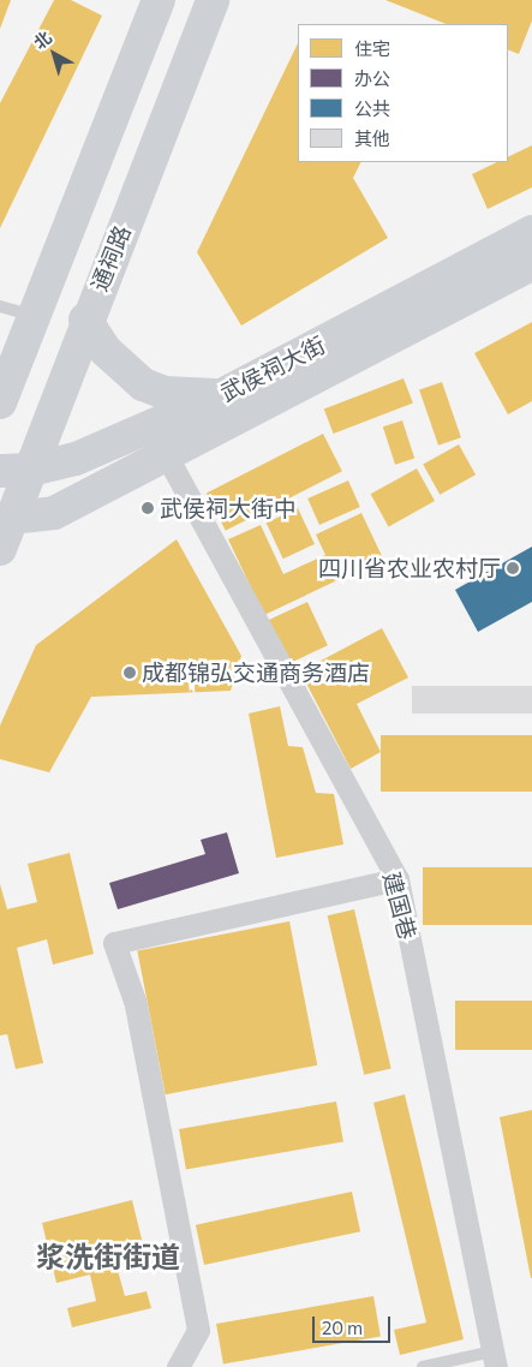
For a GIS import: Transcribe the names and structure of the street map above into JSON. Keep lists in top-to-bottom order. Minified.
{"streets":{"main road":["通祠路","武侯祠大街"],"street":["建国巷"]},"crossings":[["通祠路","武侯祠大街"],["武侯祠大街","建国巷"]],"districts":["浆洗街街道"],"places":["武侯祠大街中","四川省农业农村厅","成都锦弘交通商务酒店"],"legend":["住宅","办公","公共","其他"],"scale_bar":"20 m","north":"top left"}
